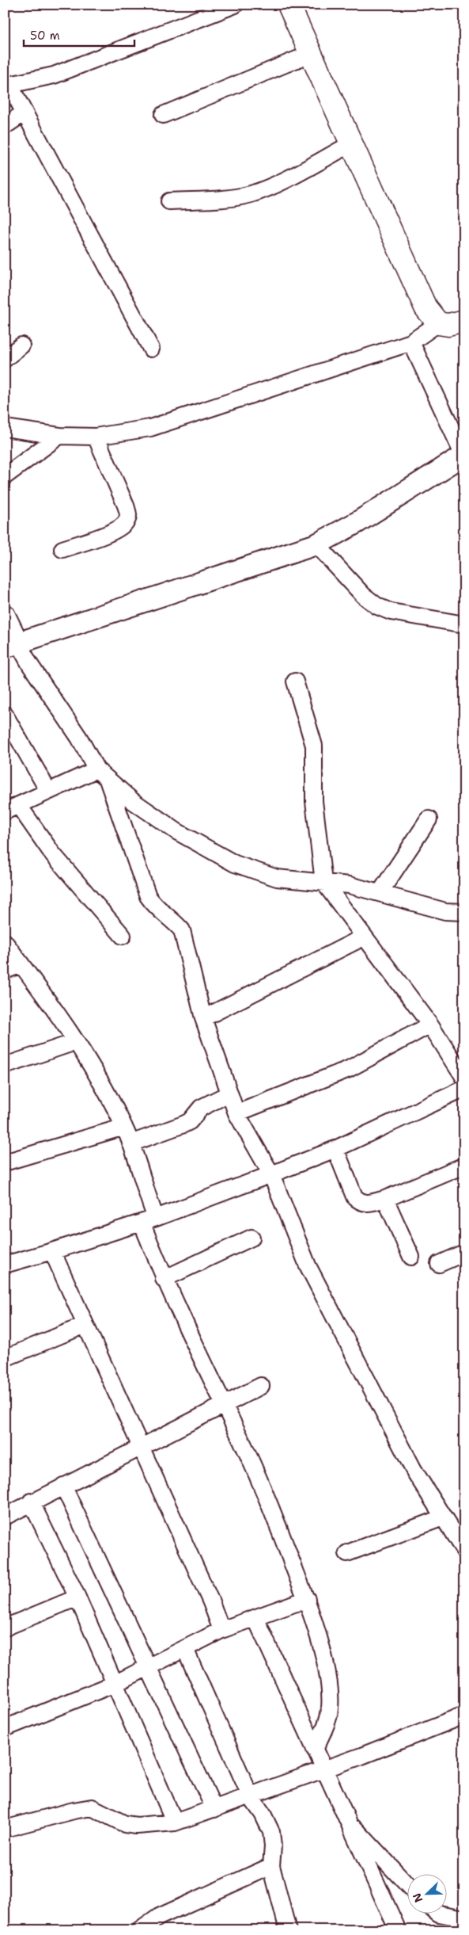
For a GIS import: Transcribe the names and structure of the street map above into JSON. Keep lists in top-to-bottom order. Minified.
{"scale_bar":"50 m","north":"bottom left"}
